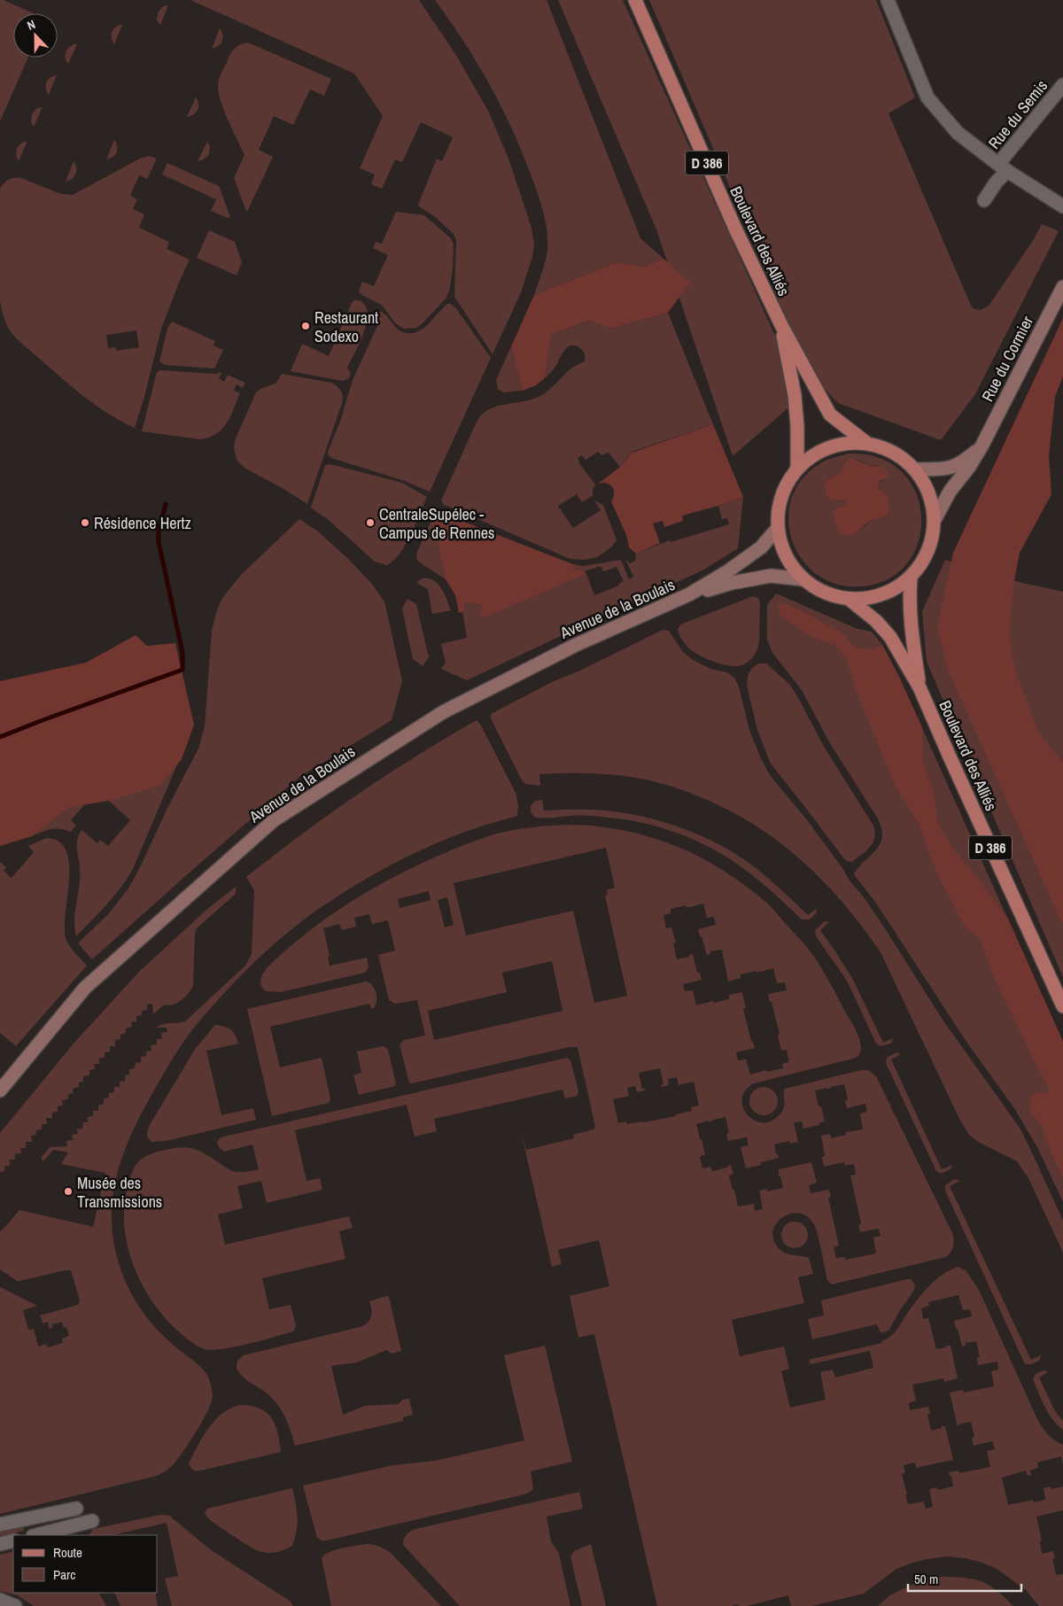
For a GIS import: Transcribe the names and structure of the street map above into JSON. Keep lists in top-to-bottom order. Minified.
{"streets":{"main road":["D 386","Boulevard des Alliés"],"street":["Rue du Semis","Rue du Cormier","Avenue de la Boulais"]},"crossings":[["Boulevard des Alliés","Rue du Cormier"],["Boulevard des Alliés","Avenue de la Boulais"],["Rue du Cormier","Avenue de la Boulais"]],"places":["Restaurant Sodexo","Résidence Hertz","CentraleSupélec - Campus de Rennes","Musée des Transmissions"],"legend":["Route","Parc"],"scale_bar":"50 m","north":"top"}
